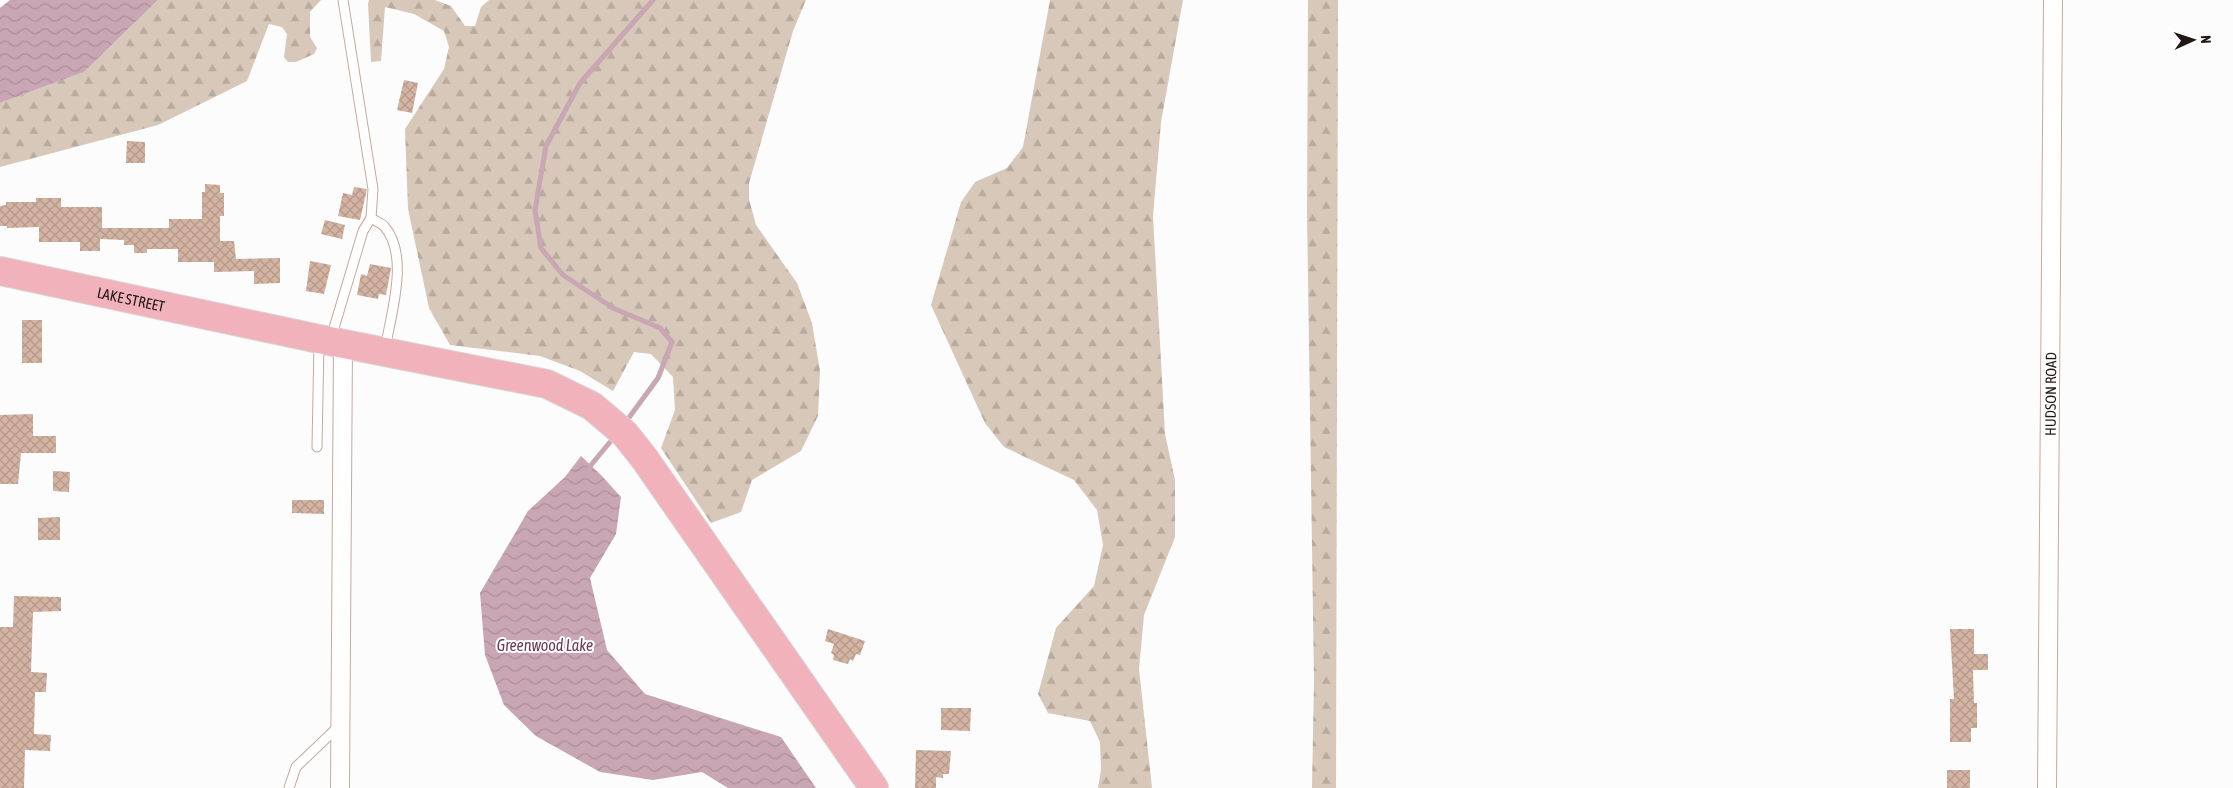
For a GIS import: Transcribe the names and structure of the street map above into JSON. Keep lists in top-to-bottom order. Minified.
{"streets":{"main road":["LAKE STREET"],"street":["HUDSON ROAD"]},"water":["Greenwood Lake"],"north":"right"}
